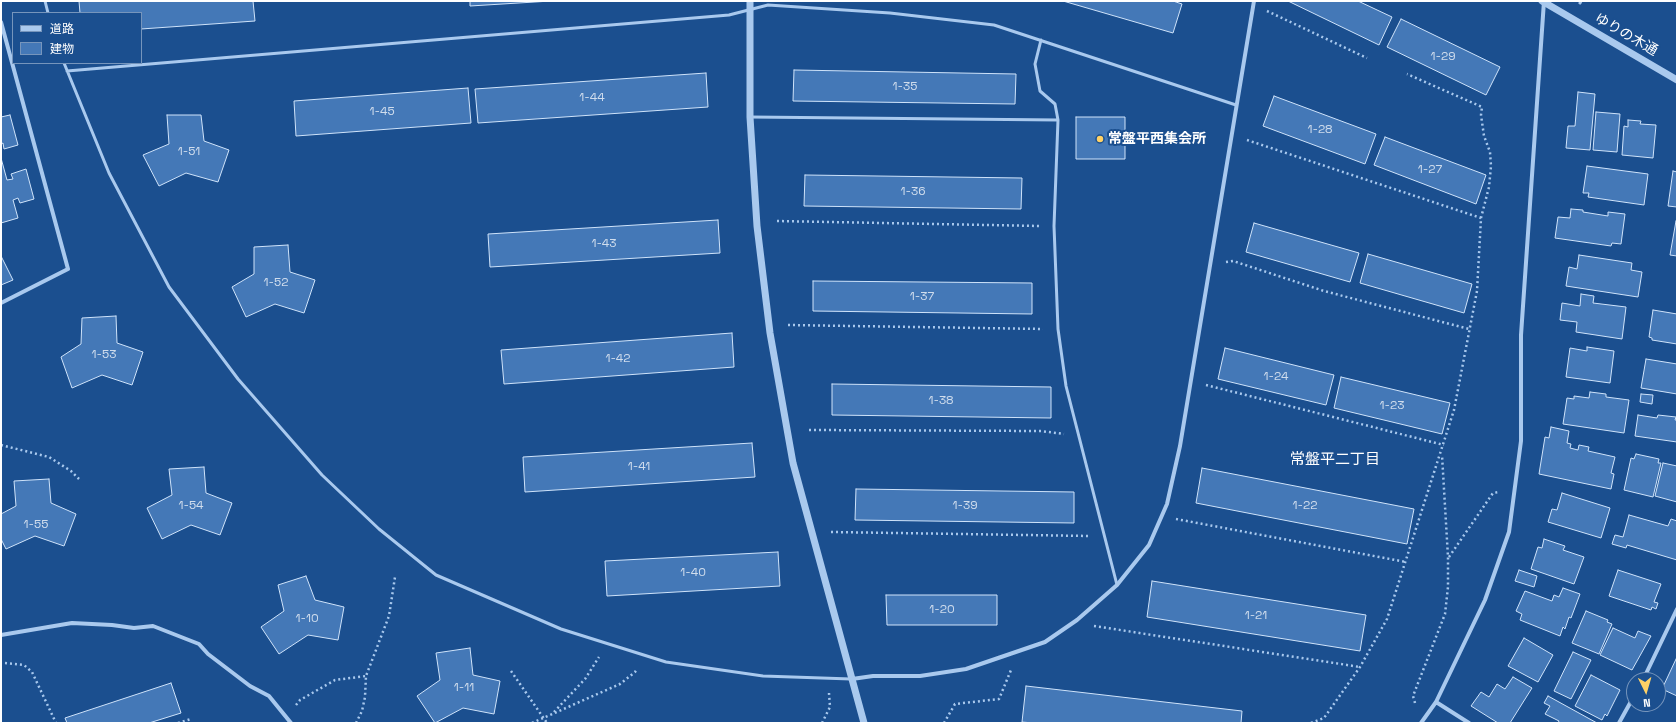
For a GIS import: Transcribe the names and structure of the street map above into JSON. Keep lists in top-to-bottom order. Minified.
{"streets":{"street":["ゆりの木通"]},"districts":["常盤平二丁目"],"places":["常盤平西集会所"],"house_numbers":["1-29","1-35","1-44","1-45","1-28","1-51","1-27","1-36","1-43","1-52","1-37","1-53","1-42","1-24","1-38","1-23","1-41","1-54","1-39","1-22","1-55","1-40","1-20","1-21","1-10","1-11"],"legend":["道路","建物"],"north":"bottom"}
